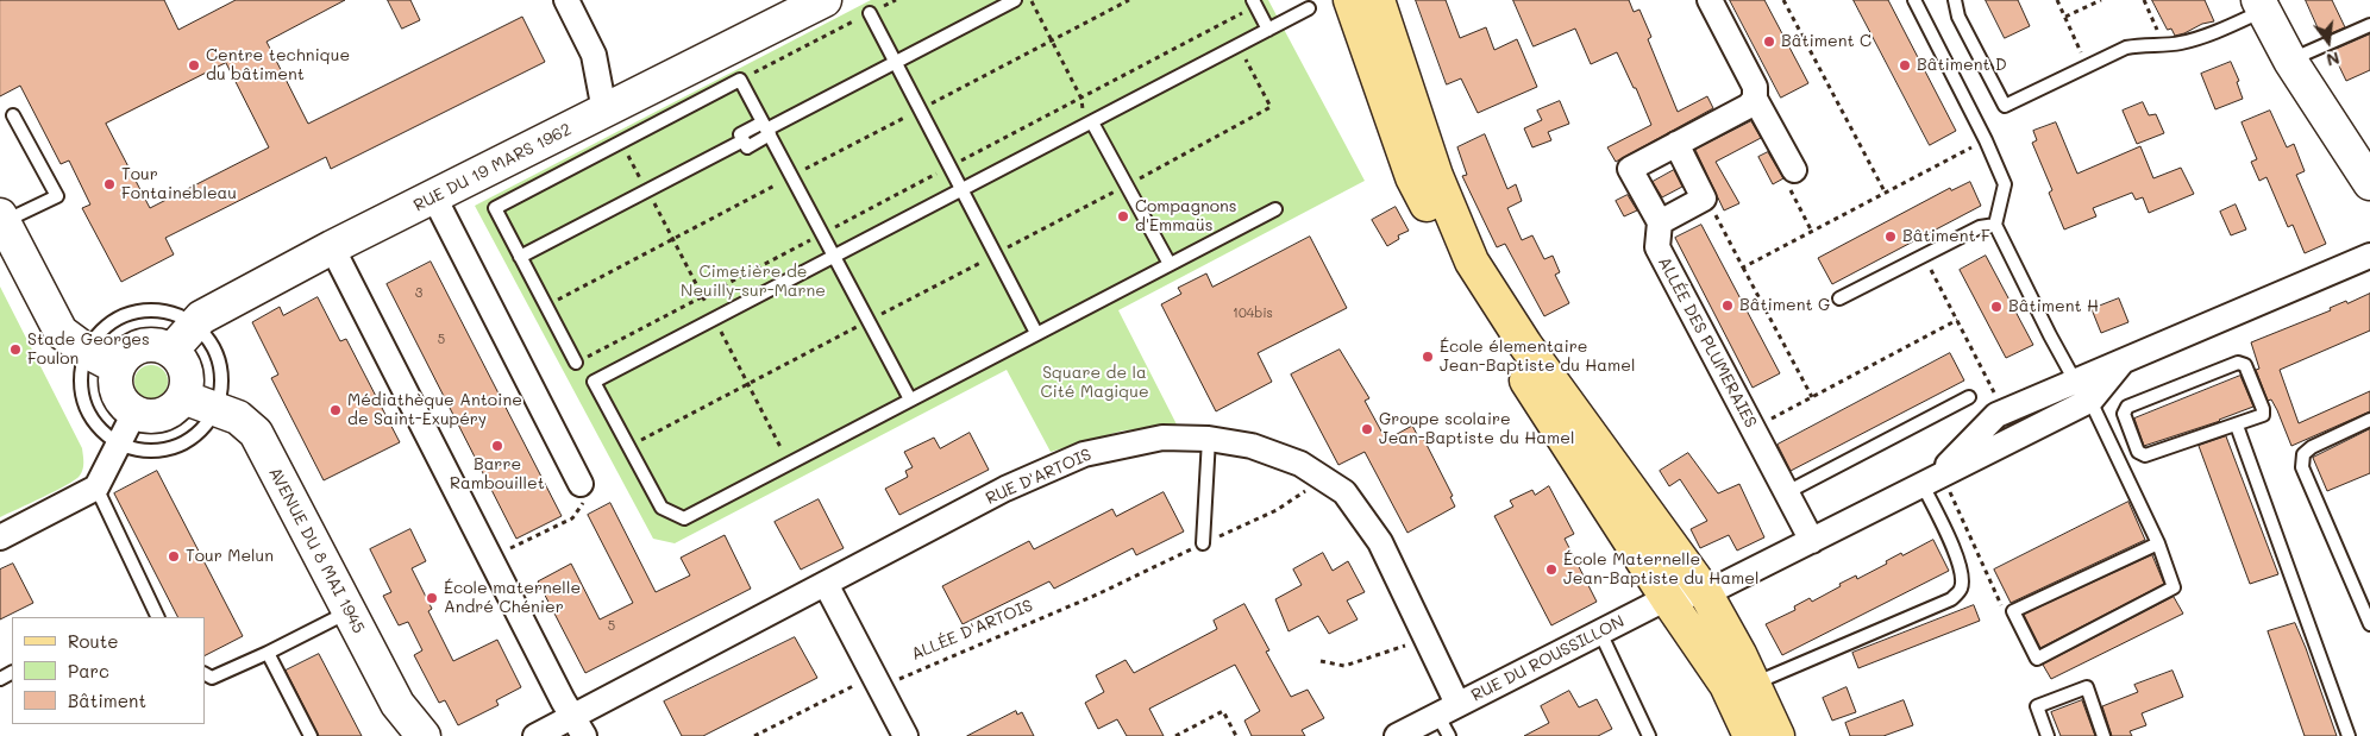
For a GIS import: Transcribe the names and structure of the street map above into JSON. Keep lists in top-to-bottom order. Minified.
{"streets":{"street":["RUE DU 19 MARS 1962","ALLÉE DES PLUMERAIES","RUE D'ARTOIS","AVENUE DU 8 MAI 1945","RUE DU ROUSSILLON"],"path":["ALLÉE D'ARTOIS"]},"crossings":[["RUE DU 19 MARS 1962","AVENUE DU 8 MAI 1945"],["ALLÉE DES PLUMERAIES","RUE DU ROUSSILLON"],["RUE D'ARTOIS","ALLÉE D'ARTOIS"],["RUE D'ARTOIS","RUE DU ROUSSILLON"]],"parks":["Cimetière de Neuilly-sur-Marne","Square de la Cité Magique"],"places":["Bâtiment C","Centre technique du bâtiment","Bâtiment D","Tour Fontainebleau","Compagnons d'Emmaüs","Bâtiment F","Bâtiment G","Bâtiment H","Stade Georges Foulon","École élementaire Jean-Baptiste du Hamel","Médiathèque Antoine de Saint-Exupéry","Groupe scolaire Jean-Baptiste du Hamel","Barre Rambouillet","Tour Melun","École Maternelle Jean-Baptiste du Hamel","École maternelle André Chénier"],"house_numbers":["3","104bis","5","5"],"legend":["Route","Parc","Bâtiment"],"north":"bottom"}
